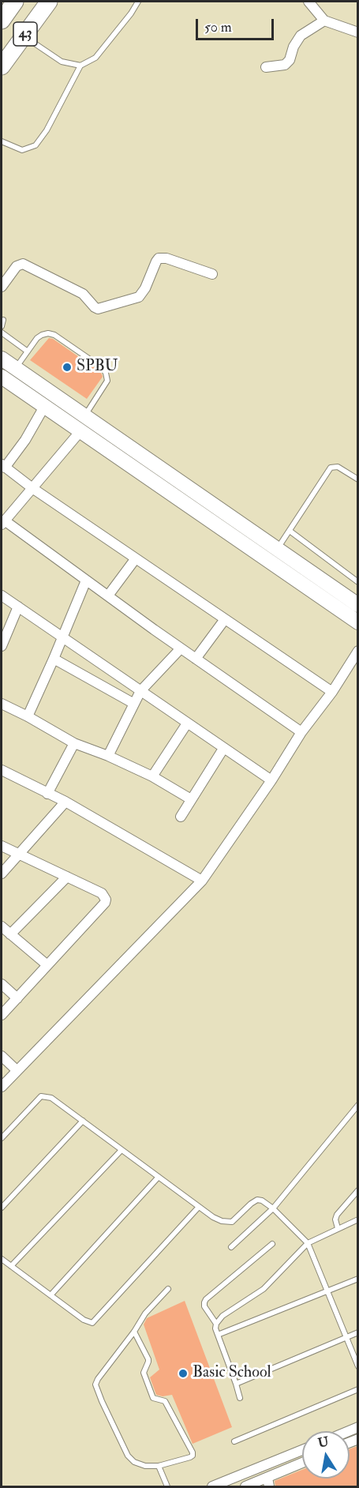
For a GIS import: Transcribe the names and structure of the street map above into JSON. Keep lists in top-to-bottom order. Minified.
{"streets":{"highway":["43"]},"places":["SPBU","Basic School"],"scale_bar":"50 m","north":"top"}
